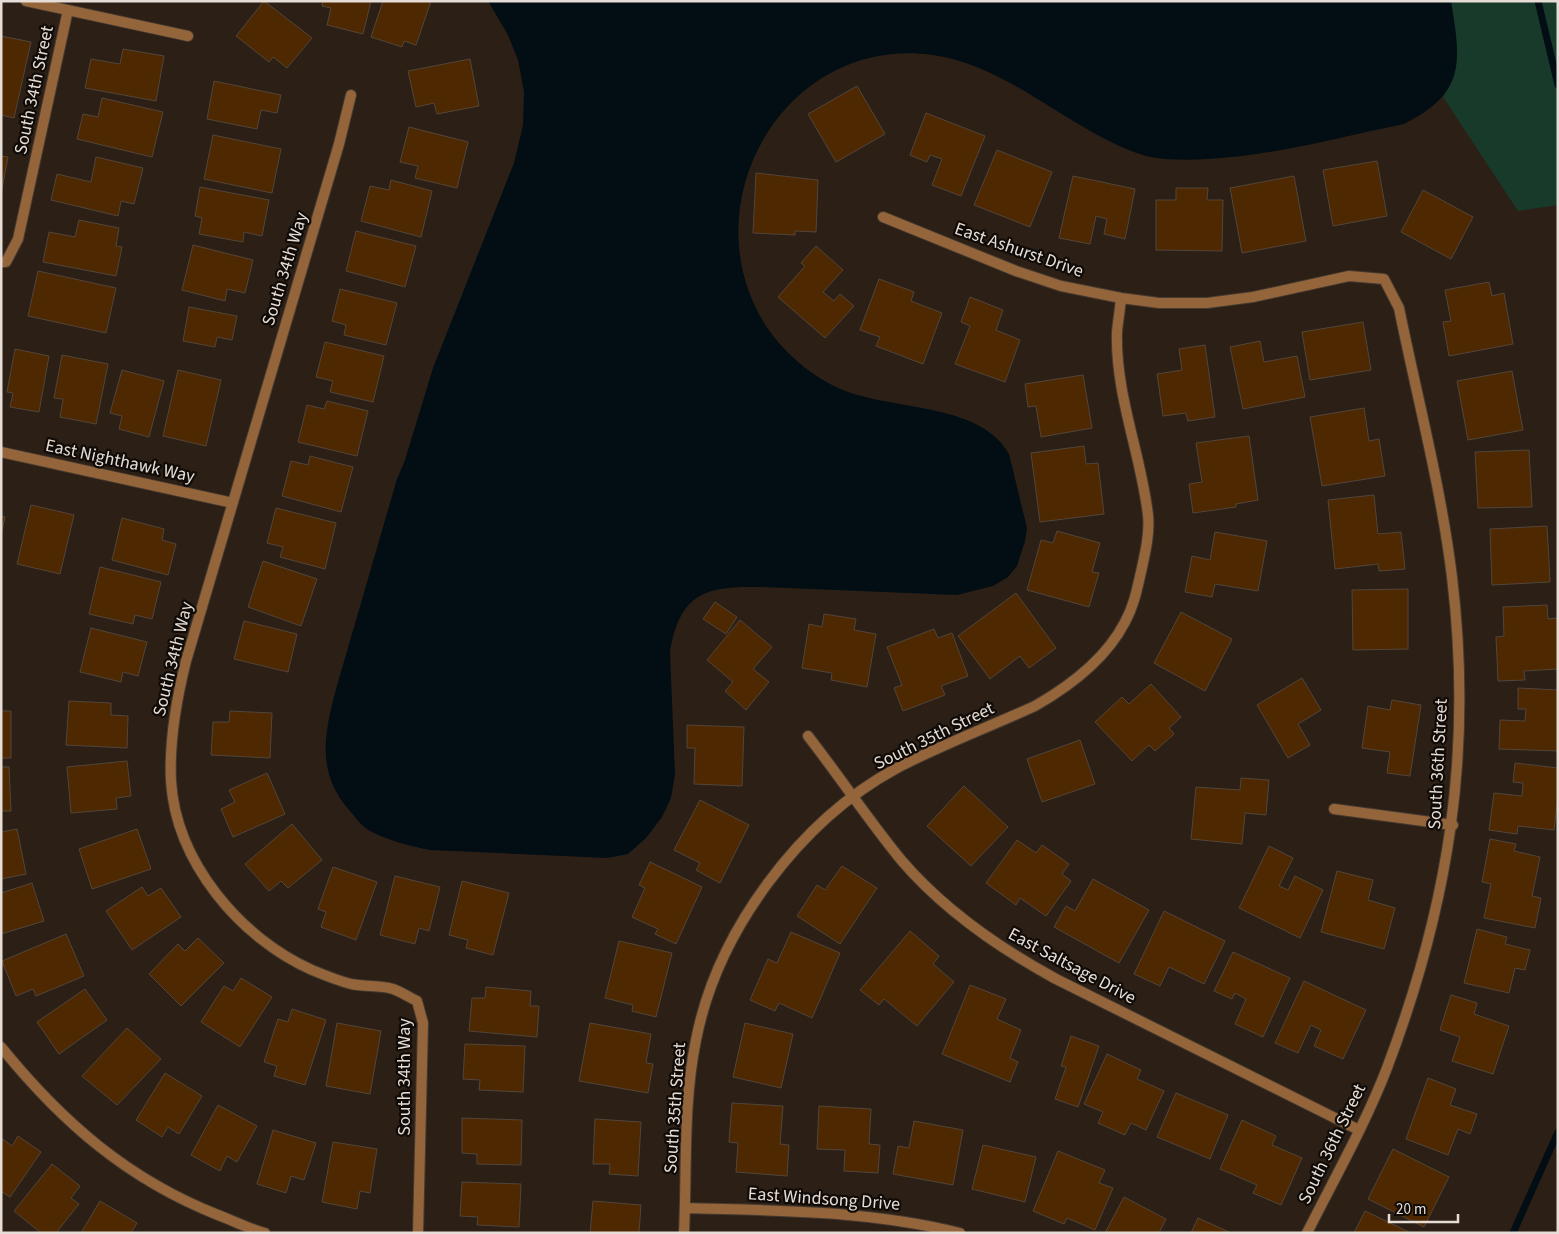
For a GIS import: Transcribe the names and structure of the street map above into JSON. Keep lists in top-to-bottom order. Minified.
{"streets":{"street":["South 34th Street","East Ashurst Drive","South 34th Way","East Nighthawk Way","South 35th Street","South 36th Street","East Saltsage Drive","East Windsong Drive"]},"crossings":[["East Ashurst Drive","South 35th Street"],["East Ashurst Drive","South 36th Street"],["South 34th Way","East Nighthawk Way"],["South 35th Street","East Saltsage Drive"],["South 35th Street","East Windsong Drive"],["South 36th Street","East Saltsage Drive"]],"scale_bar":"20 m"}
